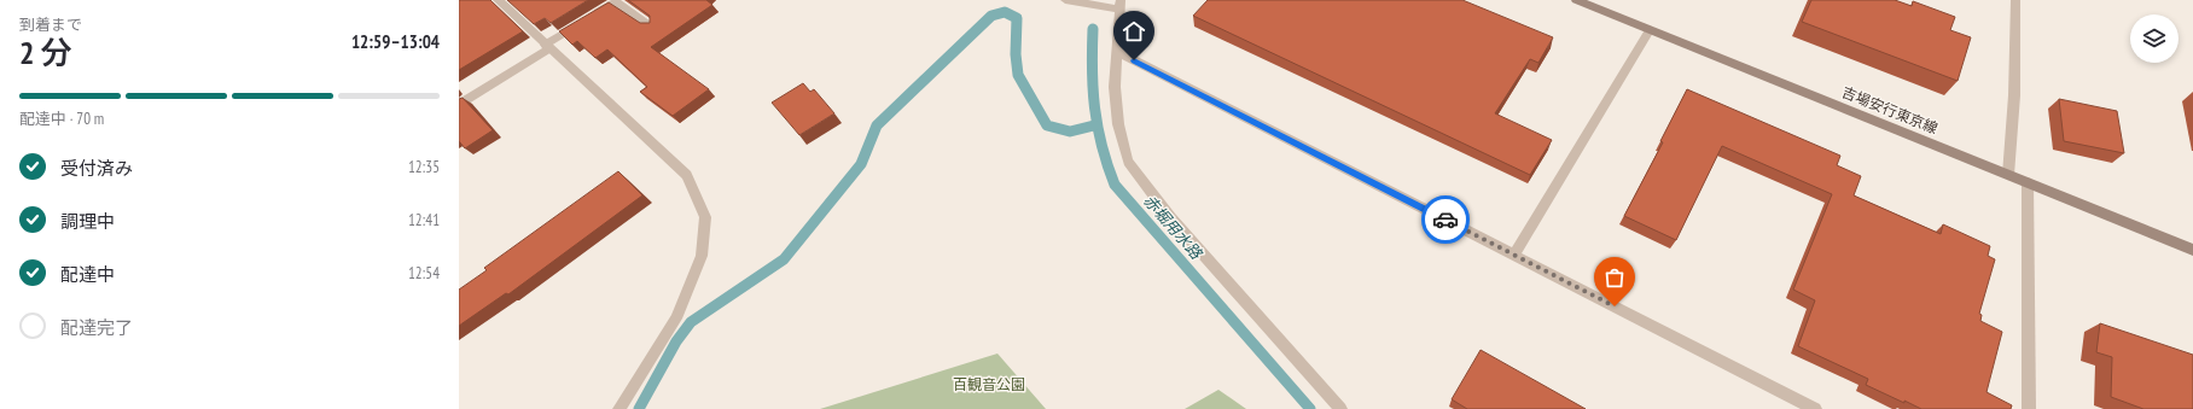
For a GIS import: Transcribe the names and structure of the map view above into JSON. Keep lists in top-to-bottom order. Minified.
{"streets":{"main road":["吉場安行東京線"]},"water":["赤堀用水路"],"parks":["百観音公園"],"page":{"heading":["2 分","到着まで","12:59–13:04"],"bar":"配達中 · 70 m","list":[["受付済み","12:35"],["調理中","12:41"],["配達中","12:54"],"配達完了"]}}
